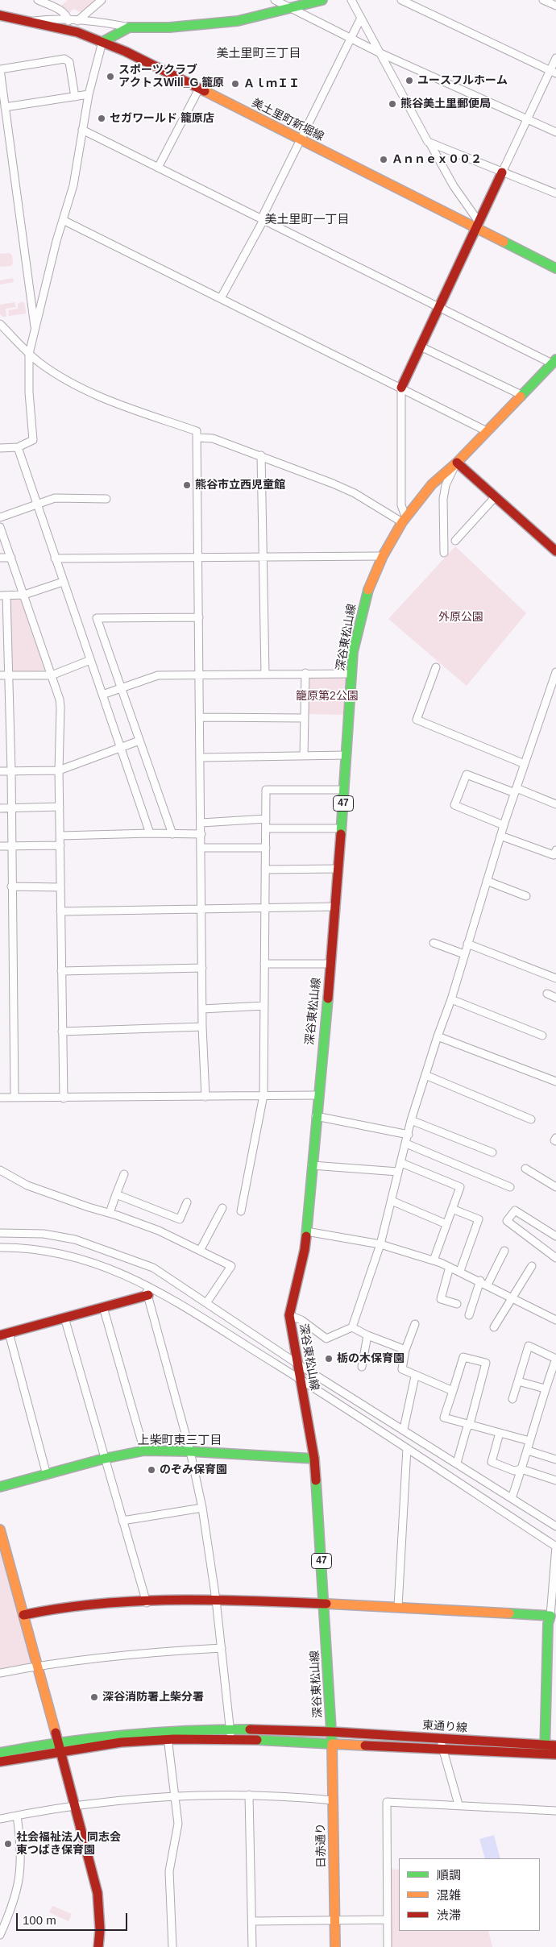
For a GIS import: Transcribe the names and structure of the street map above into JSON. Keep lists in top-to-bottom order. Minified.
{"streets":{"street":["美土里町新堀線","深谷東松山線","47","東通り線","日赤通り"]},"crossings":[["深谷東松山線","東通り線"],["深谷東松山線","日赤通り"],["東通り線","日赤通り"]],"districts":["美土里町三丁目","美土里町一丁目","上柴町東三丁目"],"parks":["外原公園","籠原第2公園"],"places":["スポーツクラブ アクトスWill_G 籠原","ユースフルホーム","ＡｌｍＩＩ","熊谷美土里郵便局","セガワールド 籠原店","Ａｎｎｅｘ００２","熊谷市立西児童館","栃の木保育園","のぞみ保育園","深谷消防署上柴分署","社会福祉法人 同志会 東つばき保育園"],"legend":["順調","混雑","渋滞"],"scale_bar":"100 m"}
